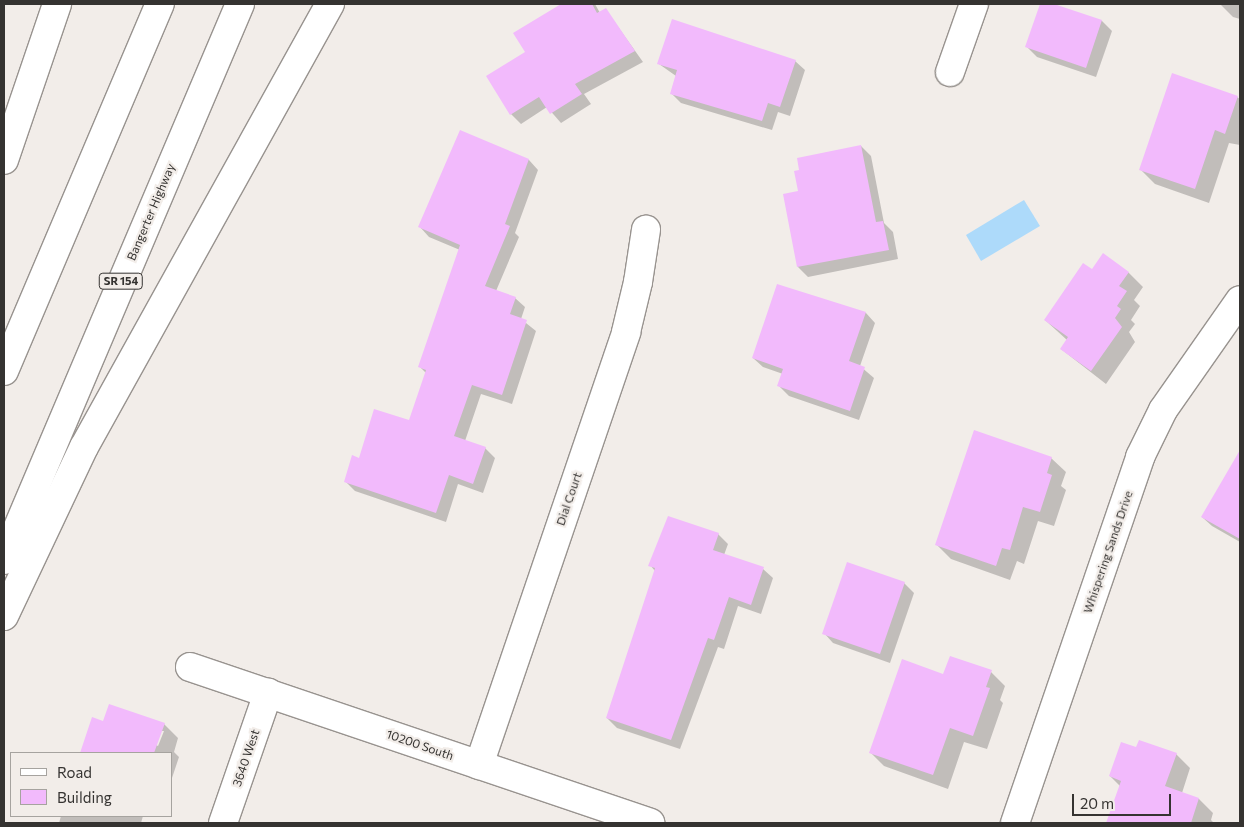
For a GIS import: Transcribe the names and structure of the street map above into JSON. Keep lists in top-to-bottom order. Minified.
{"streets":{"main road":["Bangerter Highway","SR 154","Dial Court","Whispering Sands Drive","10200 South","3640 West"]},"crossings":[["Dial Court","10200 South"],["10200 South","3640 West"]],"legend":["Road","Building"],"scale_bar":"20 m"}
